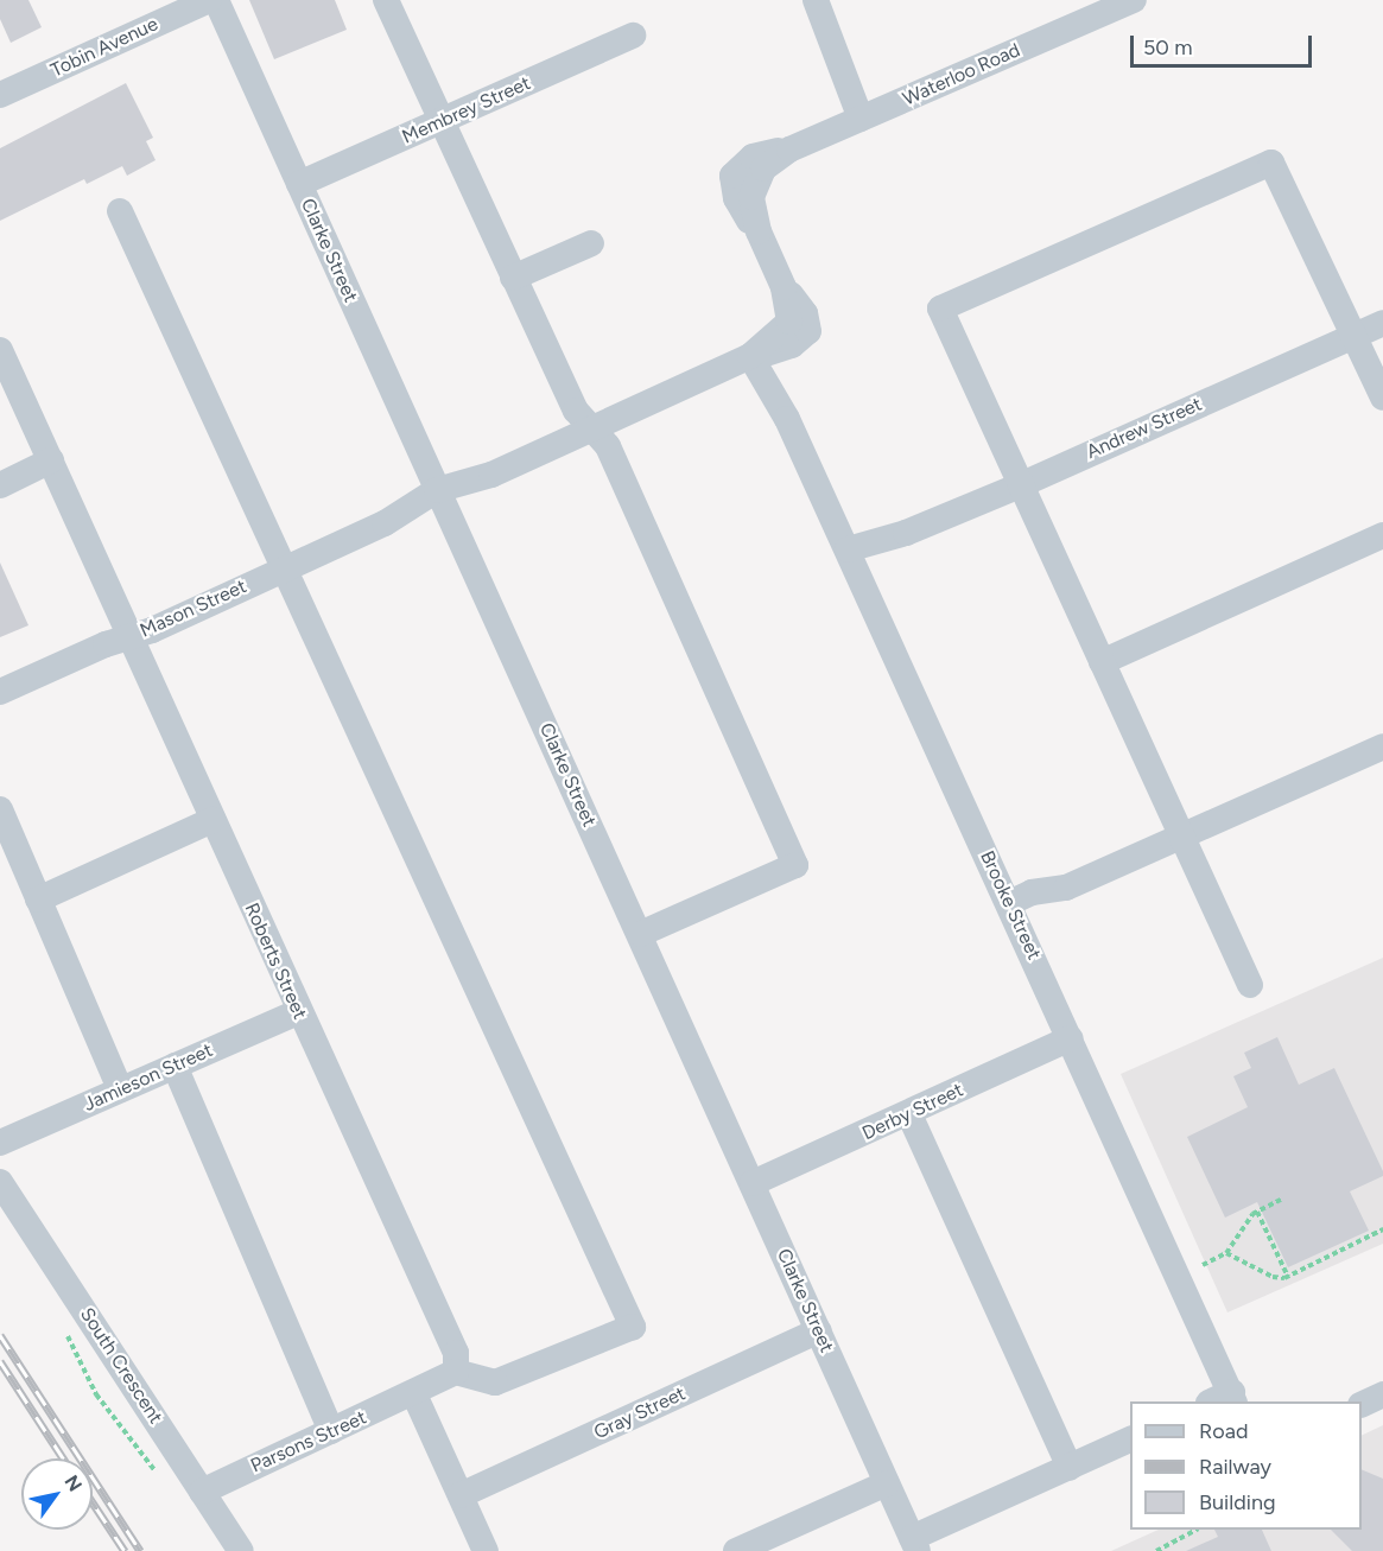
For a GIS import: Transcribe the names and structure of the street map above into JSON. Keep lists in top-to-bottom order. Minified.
{"streets":{"street":["Tobin Avenue","Waterloo Road","Membrey Street","Clarke Street","Andrew Street","Mason Street","Brooke Street","Roberts Street","Jamieson Street","Derby Street","South Crescent","Gray Street","Parsons Street"]},"crossings":[["Waterloo Road","Mason Street"],["Membrey Street","Clarke Street"],["Clarke Street","Mason Street"],["Clarke Street","Derby Street"],["Clarke Street","Gray Street"],["Andrew Street","Brooke Street"],["Mason Street","Brooke Street"],["Mason Street","Roberts Street"],["Brooke Street","Derby Street"],["Roberts Street","Jamieson Street"],["South Crescent","Parsons Street"]],"legend":["Road","Railway","Building"],"scale_bar":"50 m","north":"top right"}
